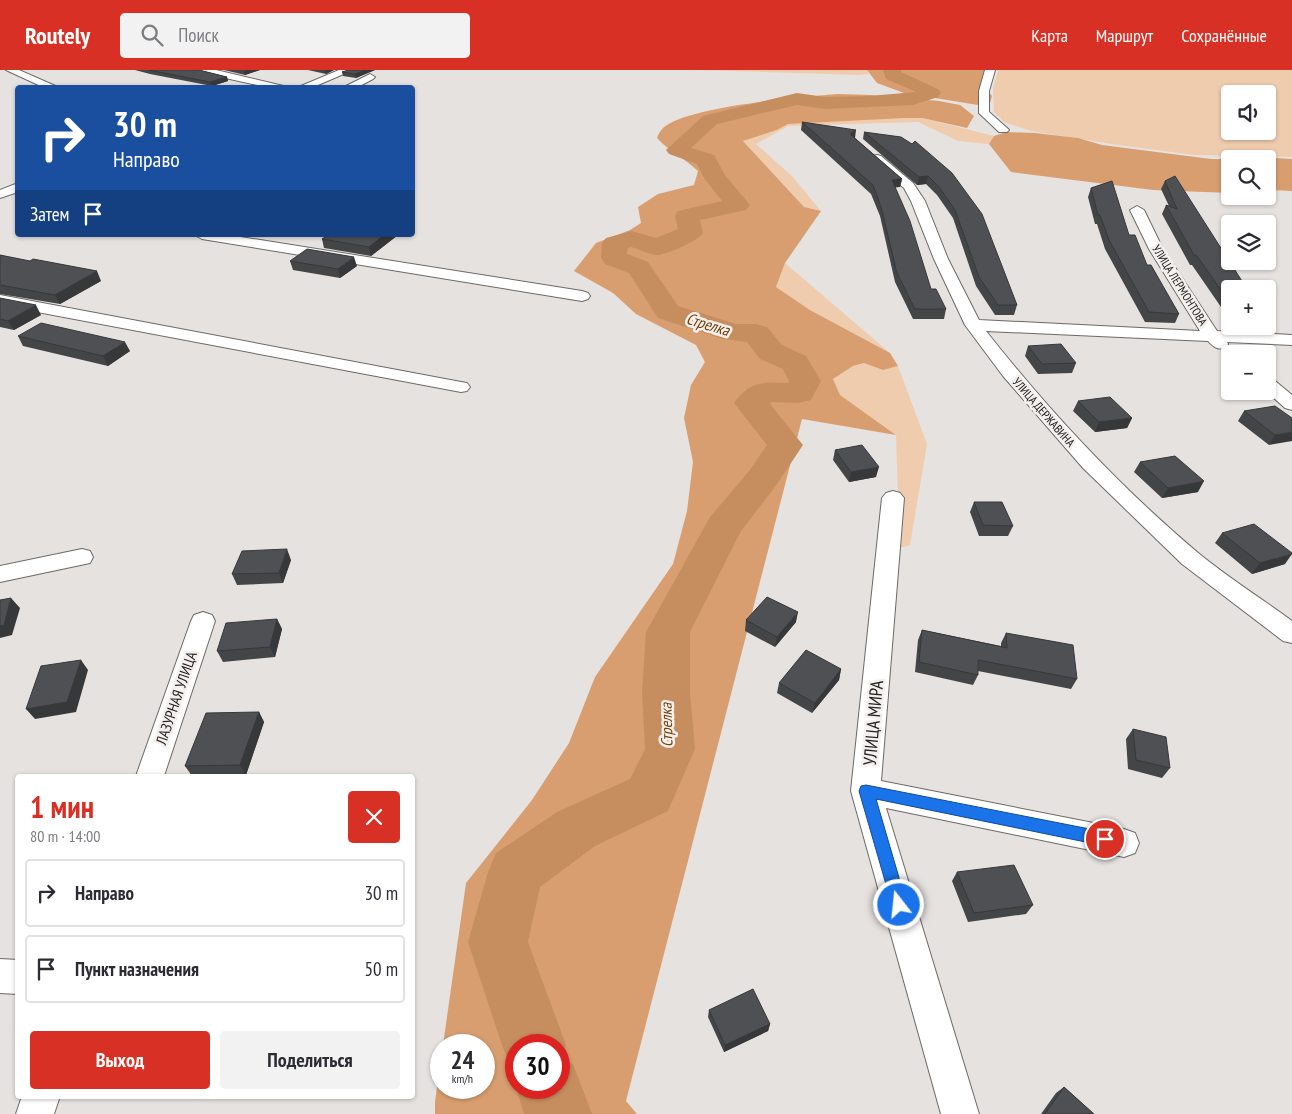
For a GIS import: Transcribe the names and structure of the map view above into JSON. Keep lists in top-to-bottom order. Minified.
{"streets":{"street":["УЛИЦА ЛЕРМОНТОВА","УЛИЦА ДЕРЖАВИНА","ЛАЗУРНАЯ УЛИЦА","УЛИЦА МИРА"]},"water":["Стрелка"],"page":{"header":"Routely","search":"Поиск","nav":["Карта","Маршрут","Сохранённые"],"map_buttons":["+","−"],"turn":["30 m","Направо"],"then":"Затем","heading":["1 мин","80 m · 14:00"],"list":[{"name":"Направо","value":"30 m"},{"name":"Пункт назначения","value":"50 m"}],"buttons":["Выход","Поделиться"],"speed":"24 km/h","limit":"30"}}
